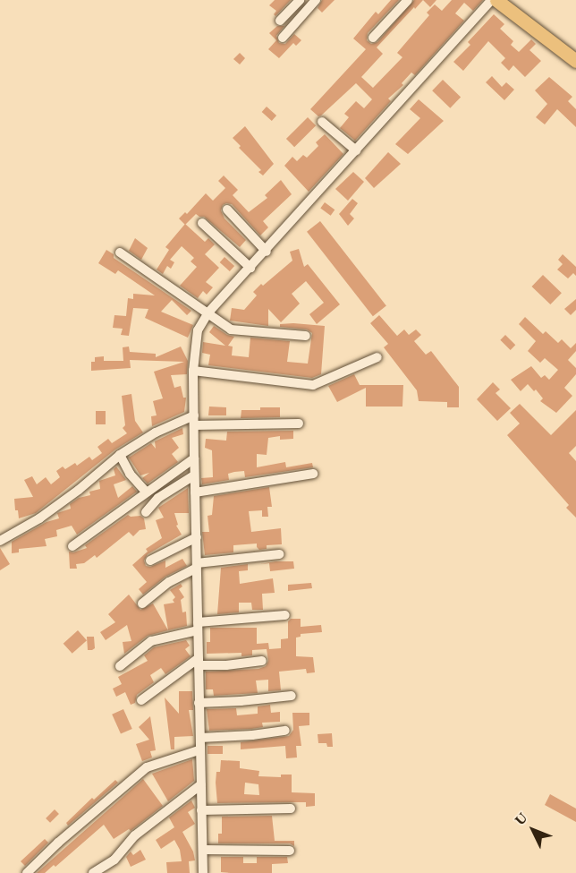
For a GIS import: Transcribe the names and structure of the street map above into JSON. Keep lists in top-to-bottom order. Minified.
{"north":"top left"}
